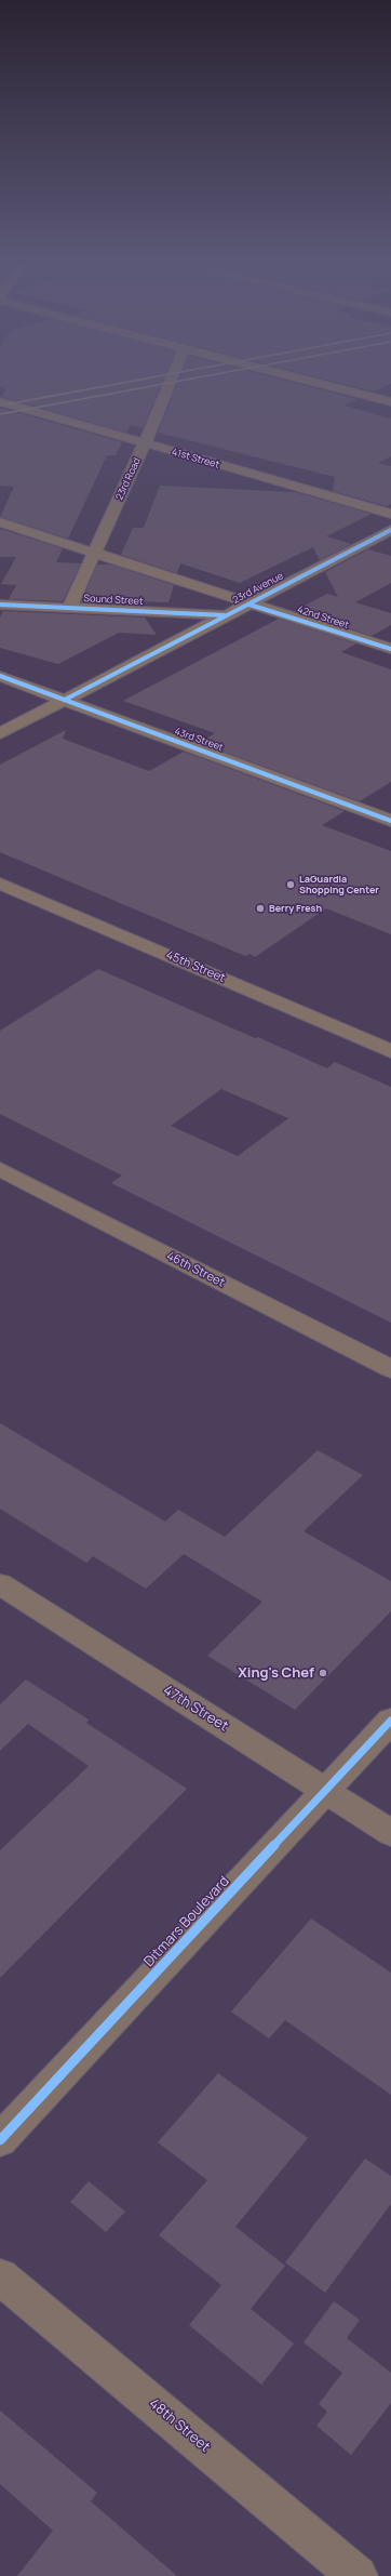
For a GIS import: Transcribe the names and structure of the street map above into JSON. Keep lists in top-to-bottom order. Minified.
{"streets":{"street":["41st Street","23rd Road","23rd Avenue","Sound Street","42nd Street","43rd Street","45th Street","46th Street","47th Street","Ditmars Boulevard","48th Street"]},"crossings":[["41st Street","23rd Road"],["23rd Road","Sound Street"],["23rd Road","42nd Street"],["23rd Avenue","Sound Street"],["23rd Avenue","42nd Street"],["23rd Avenue","43rd Street"],["47th Street","Ditmars Boulevard"]],"places":["LaGuardia Shopping Center","Berry Fresh","Xing's Chef"]}
